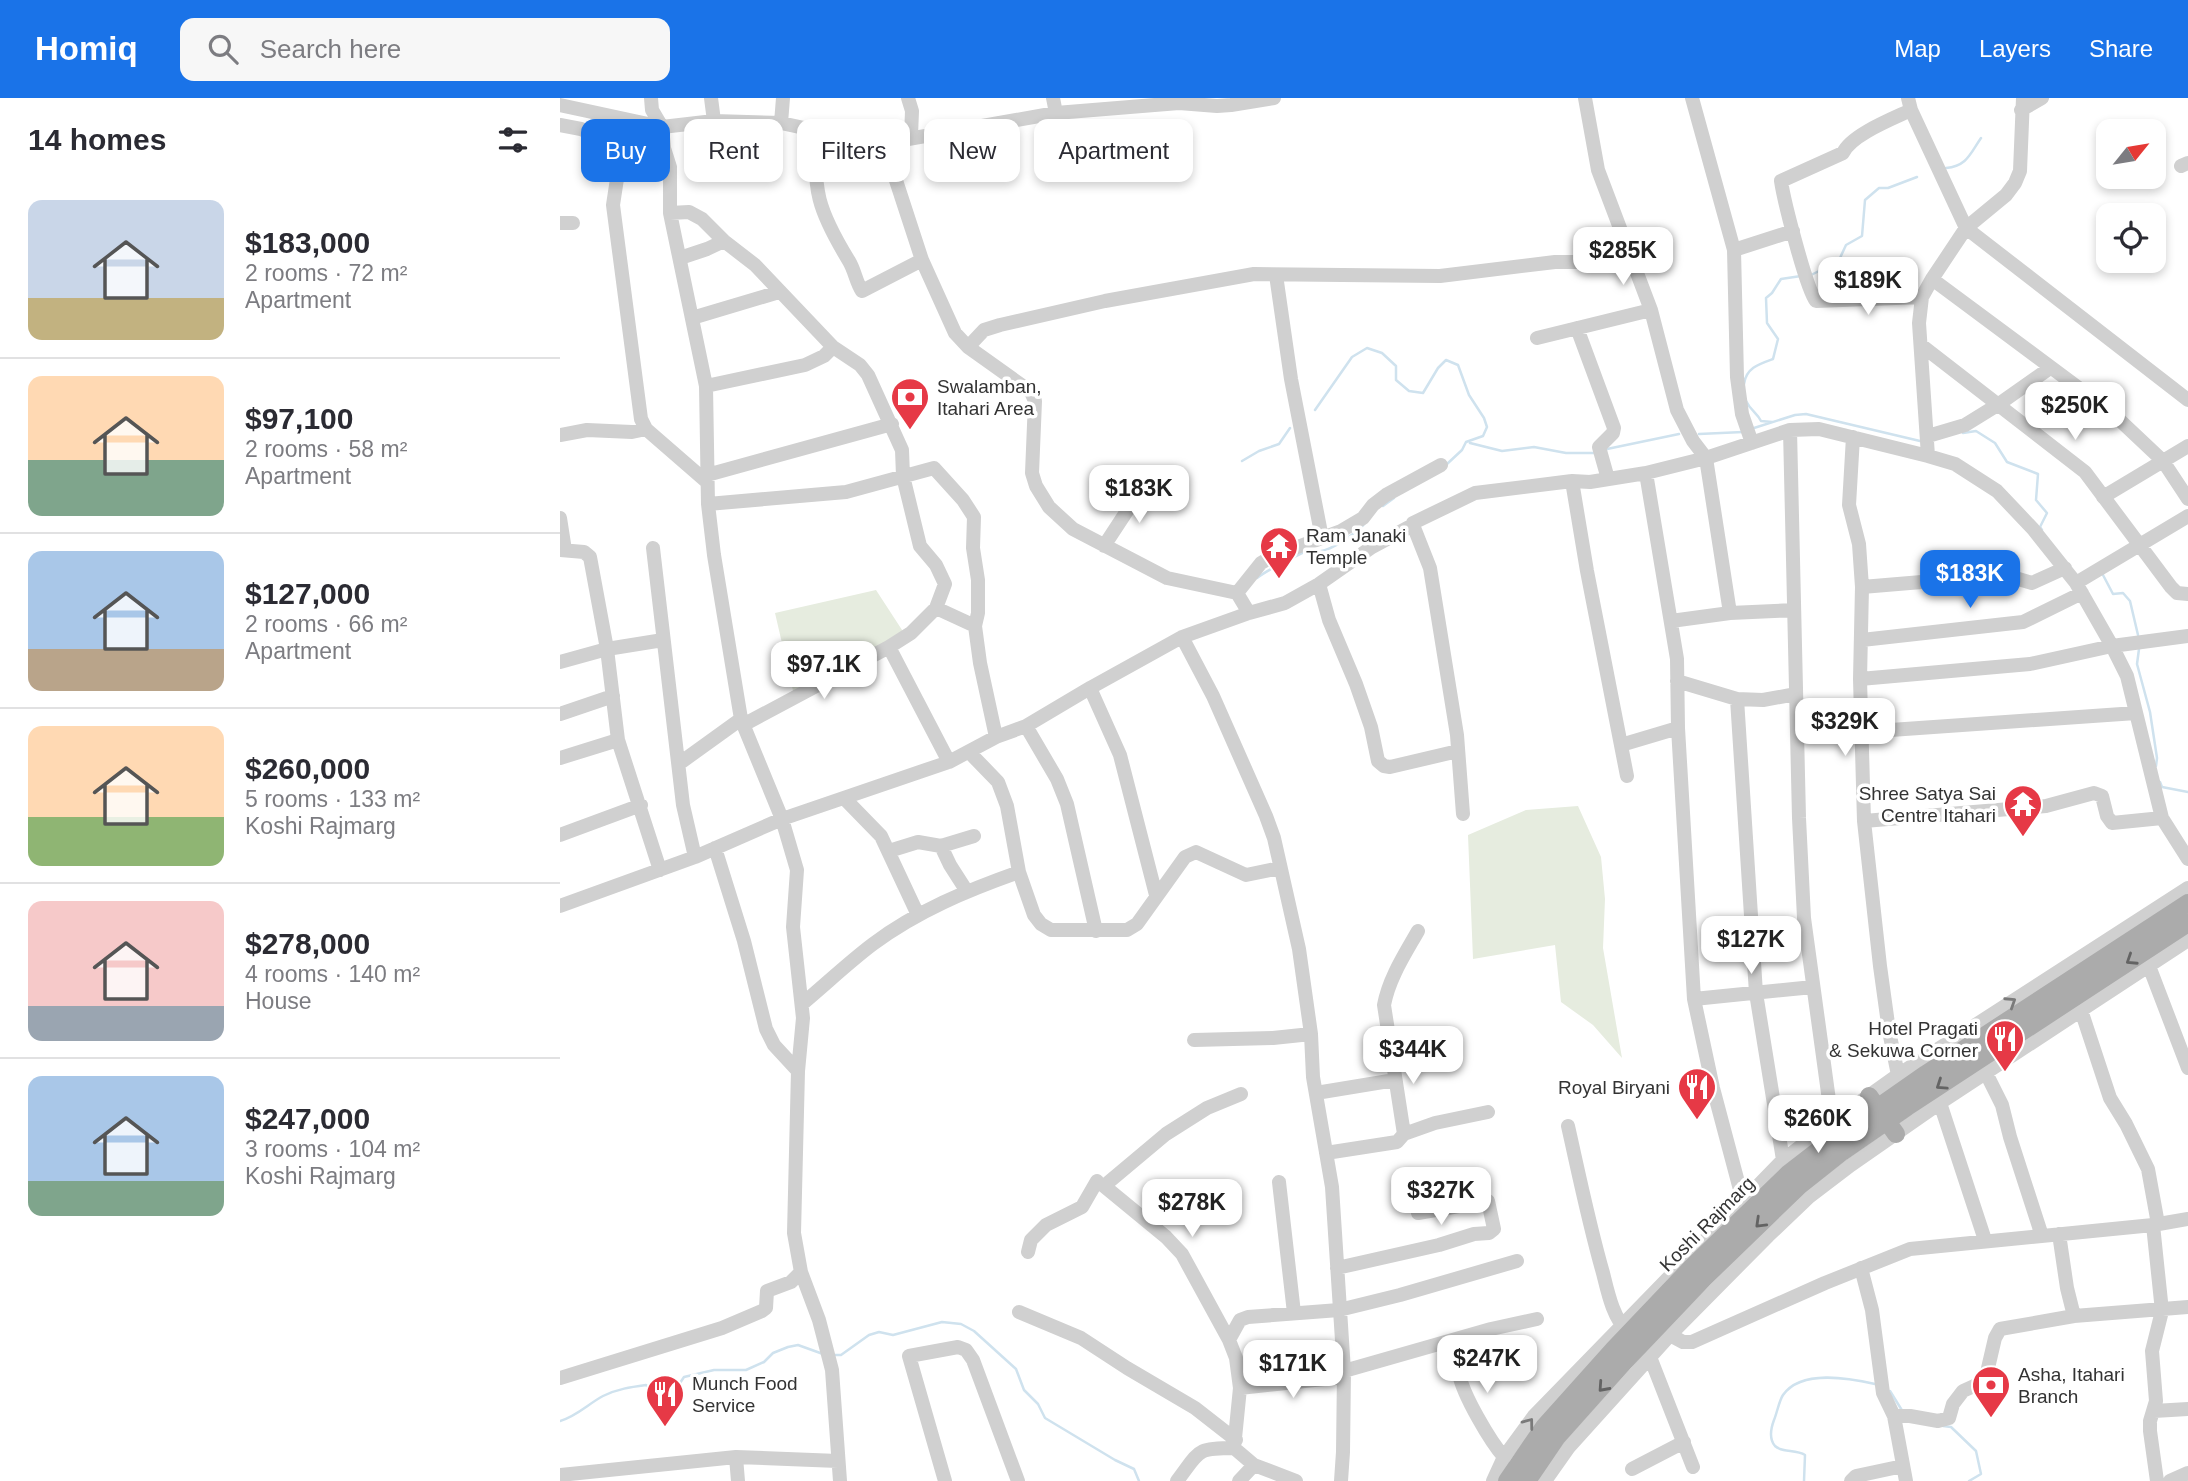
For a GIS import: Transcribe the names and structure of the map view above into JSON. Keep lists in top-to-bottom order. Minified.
{"streets":{"main road":["Koshi Rajmarg"]},"places":{"bank":["Swalamban, Itahari Area","Asha, Itahari Branch"],"temple":["Ram Janaki Temple","Shree Satya Sai Centre Itahari"],"restaurant":["Hotel Pragati & Sekuwa Corner","Royal Biryani","Munch Food Service"]},"north":"top right","page":{"header":"Homiq","search":"Search here","nav":["Map","Layers","Share"],"heading":"14 homes","chip":["Buy","Rent","Filters","New","Apartment"],"list":[{"name":"$183,000","note":"2 rooms · 72 m² · Apartment"},{"name":"$97,100","note":"2 rooms · 58 m² · Apartment"},{"name":"$127,000","note":"2 rooms · 66 m² · Apartment"},{"name":"$260,000","note":"5 rooms · 133 m² · Koshi Rajmarg"},{"name":"$278,000","note":"4 rooms · 140 m² · House"},{"name":"$247,000","note":"3 rooms · 104 m² · Koshi Rajmarg"}],"price":["$285K","$189K","$250K","$183K","$183K","$97.1K","$329K","$127K","$344K","$260K","$327K","$278K","$247K","$171K"]}}
